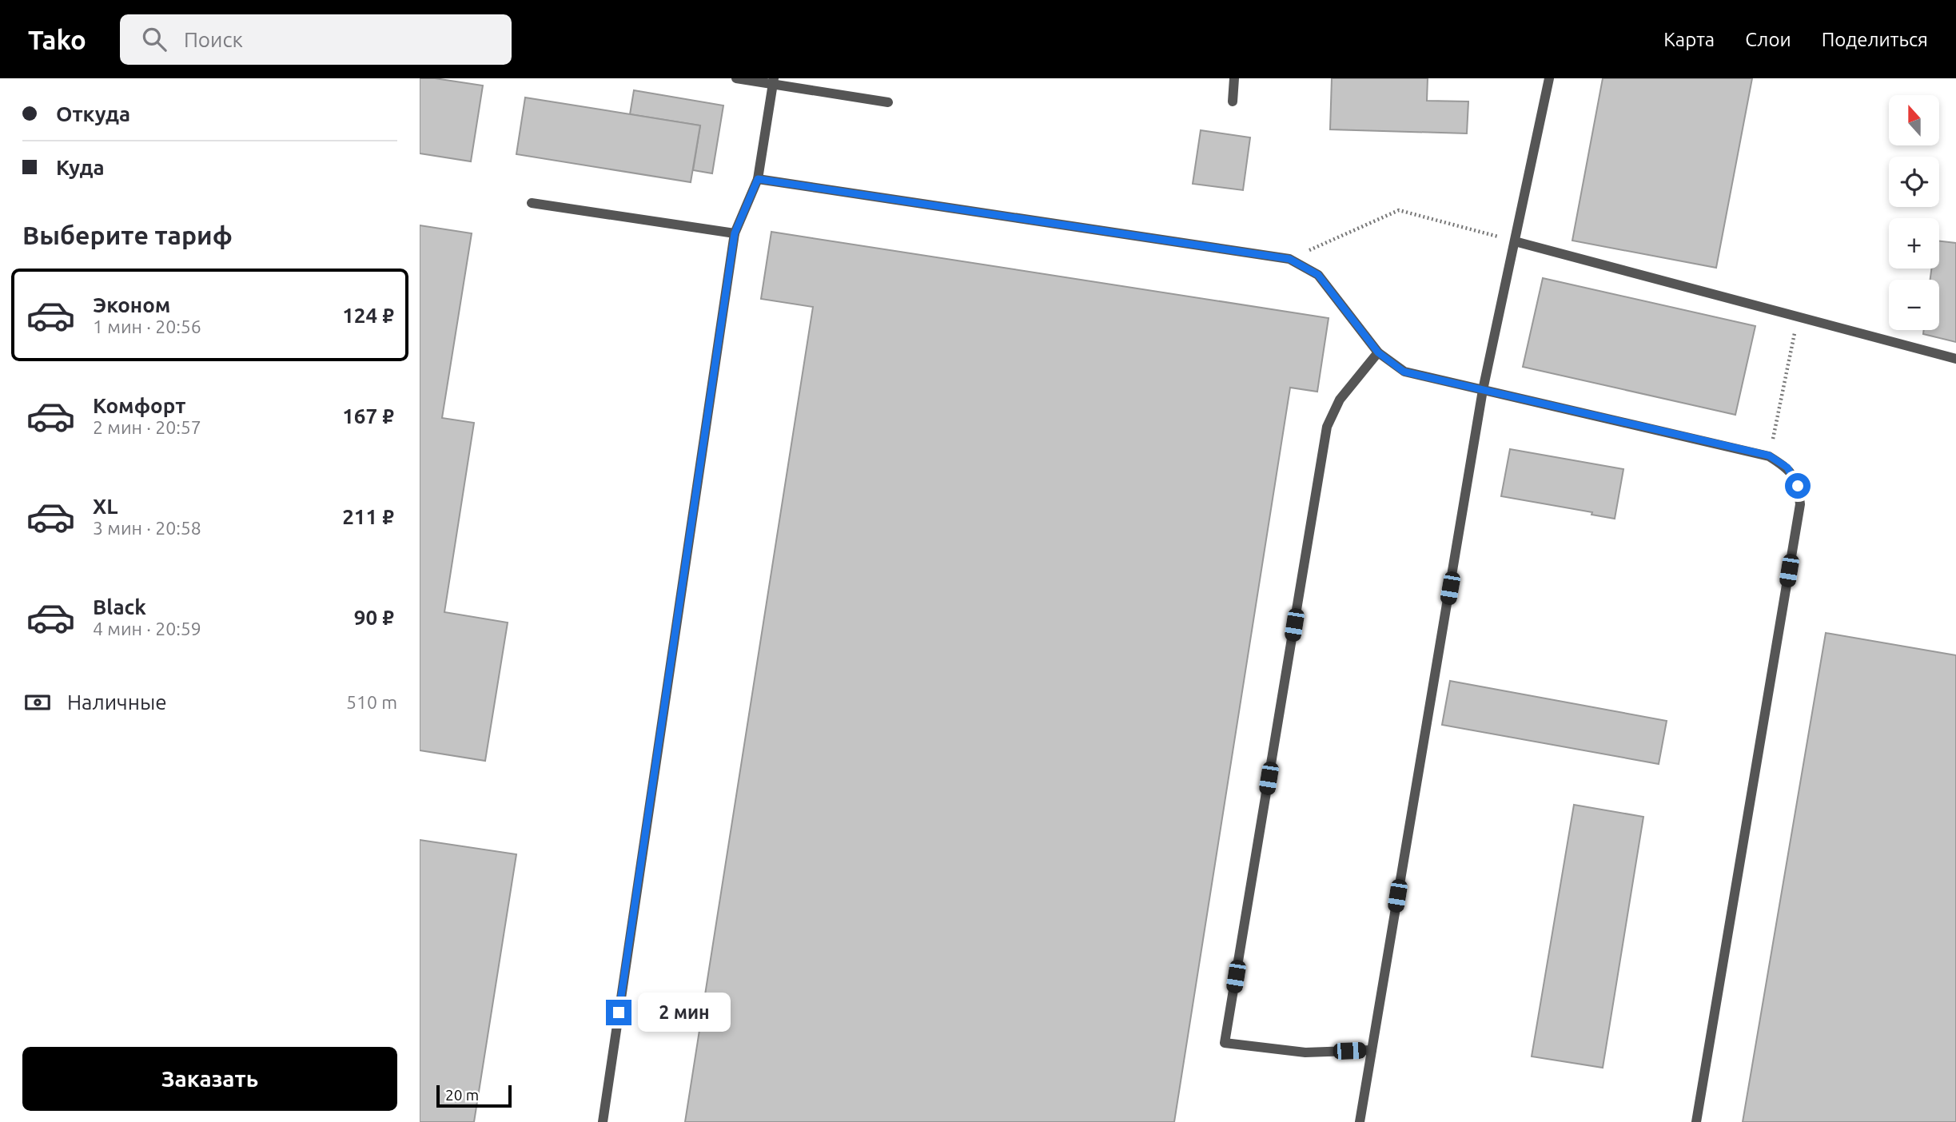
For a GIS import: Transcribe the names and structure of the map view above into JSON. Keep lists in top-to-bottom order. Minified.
{"scale_bar":"20 m","north":"top","page":{"header":"Tako","search":"Поиск","nav":["Карта","Слои","Поделиться"],"banner":["Откуда","Куда"],"map_buttons":["+","−"],"heading":"Выберите тариф","list":[{"name":"Эконом","note":"1 мин · 20:56","value":"124 ₽"},{"name":"Комфорт","note":"2 мин · 20:57","value":"167 ₽"},{"name":"XL","note":"3 мин · 20:58","value":"211 ₽"},{"name":"Black","note":"4 мин · 20:59","value":"90 ₽"}],"pay":["Наличные","510 m"],"bubble":"2 мин","buttons":"Заказать","scale":"20 m"}}
